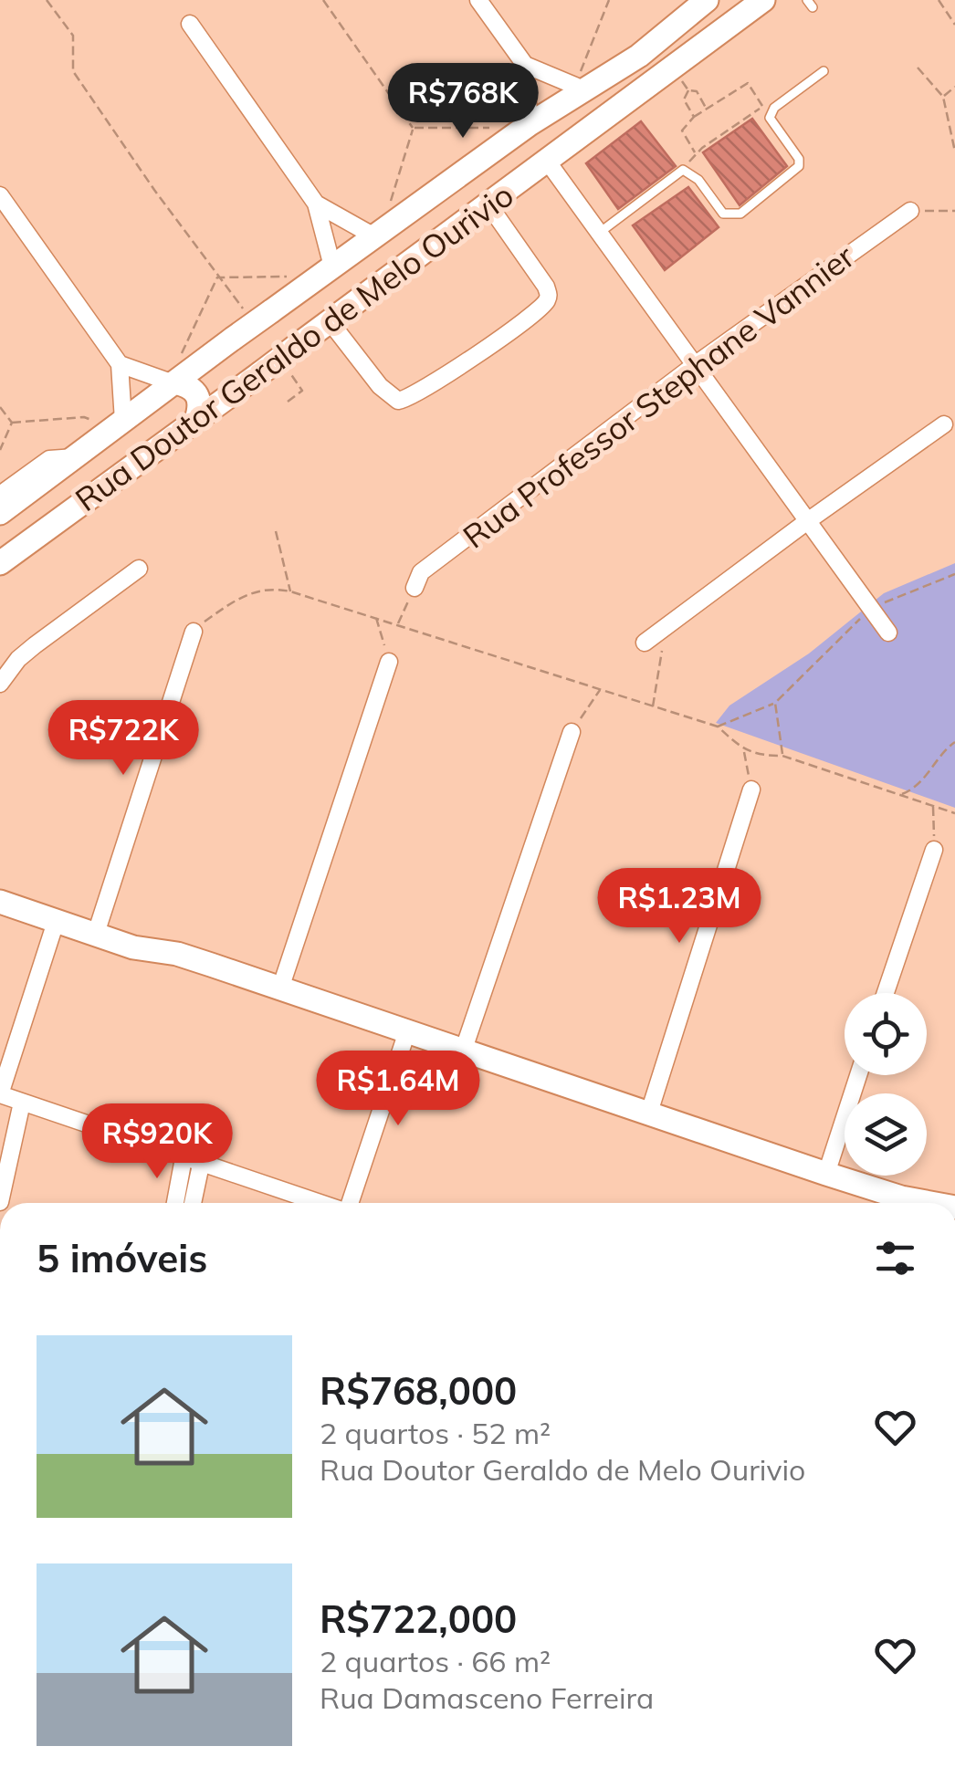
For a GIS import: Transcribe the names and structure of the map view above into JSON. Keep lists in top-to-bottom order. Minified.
{"streets":{"street":["Rua Doutor Geraldo de Melo Ourivio","Rua Professor Stephane Vannier"]},"page":{"price":["R$768K","R$722K","R$1.23M","R$1.64M","R$920K"],"heading":"5 imóveis","list":[{"name":"R$768,000","note":"2 quartos · 52 m² · Rua Doutor Geraldo de Melo Ourivio"},{"name":"R$722,000","note":"2 quartos · 66 m² · Rua Damasceno Ferreira"}]}}
